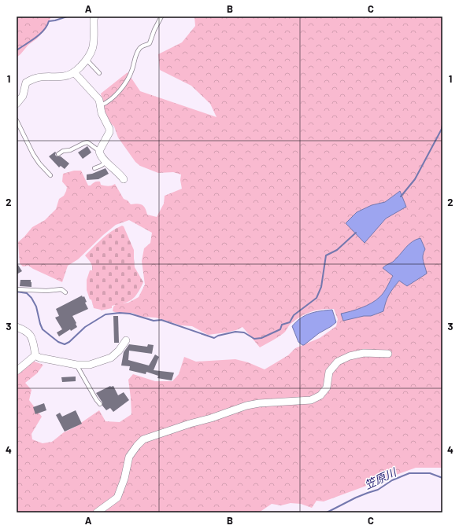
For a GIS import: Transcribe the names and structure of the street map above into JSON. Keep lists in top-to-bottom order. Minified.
{"water":["笠原川"],"grid":{"columns":["A","B","C"],"rows":["1","2","3","4"]}}
